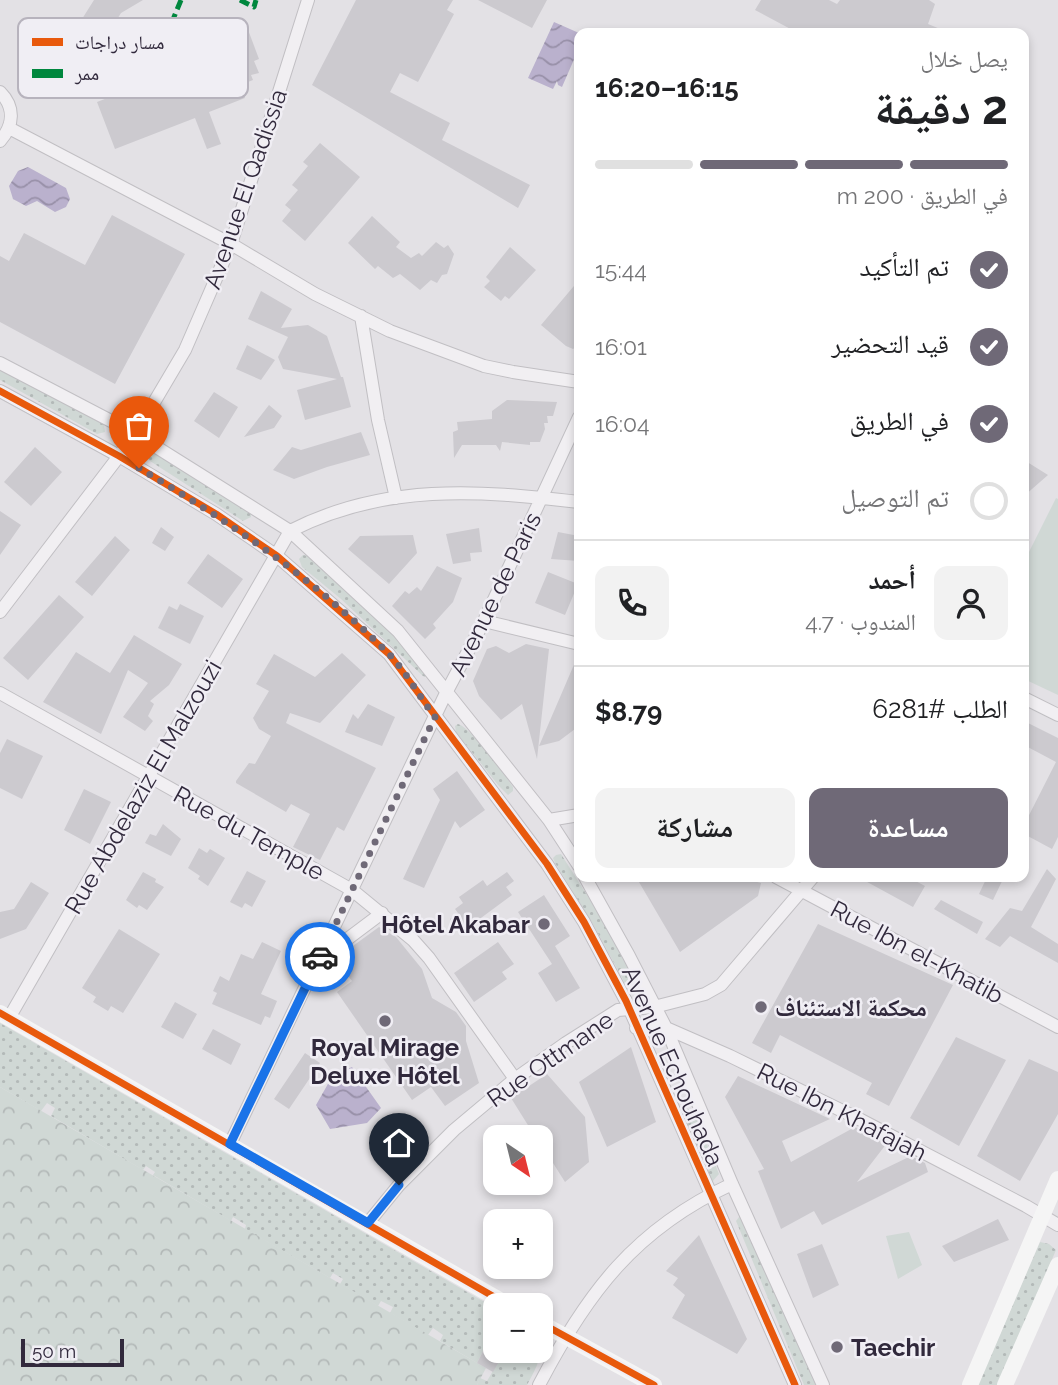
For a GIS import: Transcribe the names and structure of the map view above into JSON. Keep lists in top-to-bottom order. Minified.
{"streets":{"street":["Avenue El Qadissia","Avenue de Paris","Rue Abdelaziz El Malzouzi","Rue du Temple","Rue Ibn el-Khatib","Rue Ottmane","Avenue Echouhada","Rue Ibn Khafajah"]},"crossings":[["Avenue El Qadissia","Avenue Echouhada"],["Avenue de Paris","Rue du Temple"],["Avenue de Paris","Avenue Echouhada"],["Rue Abdelaziz El Malzouzi","Rue du Temple"],["Rue Abdelaziz El Malzouzi","Avenue Echouhada"],["Rue du Temple","Rue Ottmane"],["Rue Ibn el-Khatib","Rue Ottmane"],["Rue Ottmane","Avenue Echouhada"],["Avenue Echouhada","Rue Ibn Khafajah"]],"places":["Hôtel Akabar","محكمة الاستئناف","Royal Mirage Deluxe Hôtel","Taechir"],"legend":["مسار دراجات","ممر"],"scale_bar":"50 m","north":"bottom right","page":{"heading":["2 دقيقة","يصل خلال","16:15–16:20"],"panel":["أحمد","المندوب · 4.7","الطلب #6281","$8.79"],"bar":"في الطريق · 200 m","list":[["تم التأكيد","15:44"],["قيد التحضير","16:01"],["في الطريق","16:04"],"تم التوصيل"],"buttons":["مساعدة","مشاركة"],"map_buttons":["+","−"],"scale":"50 m"}}
